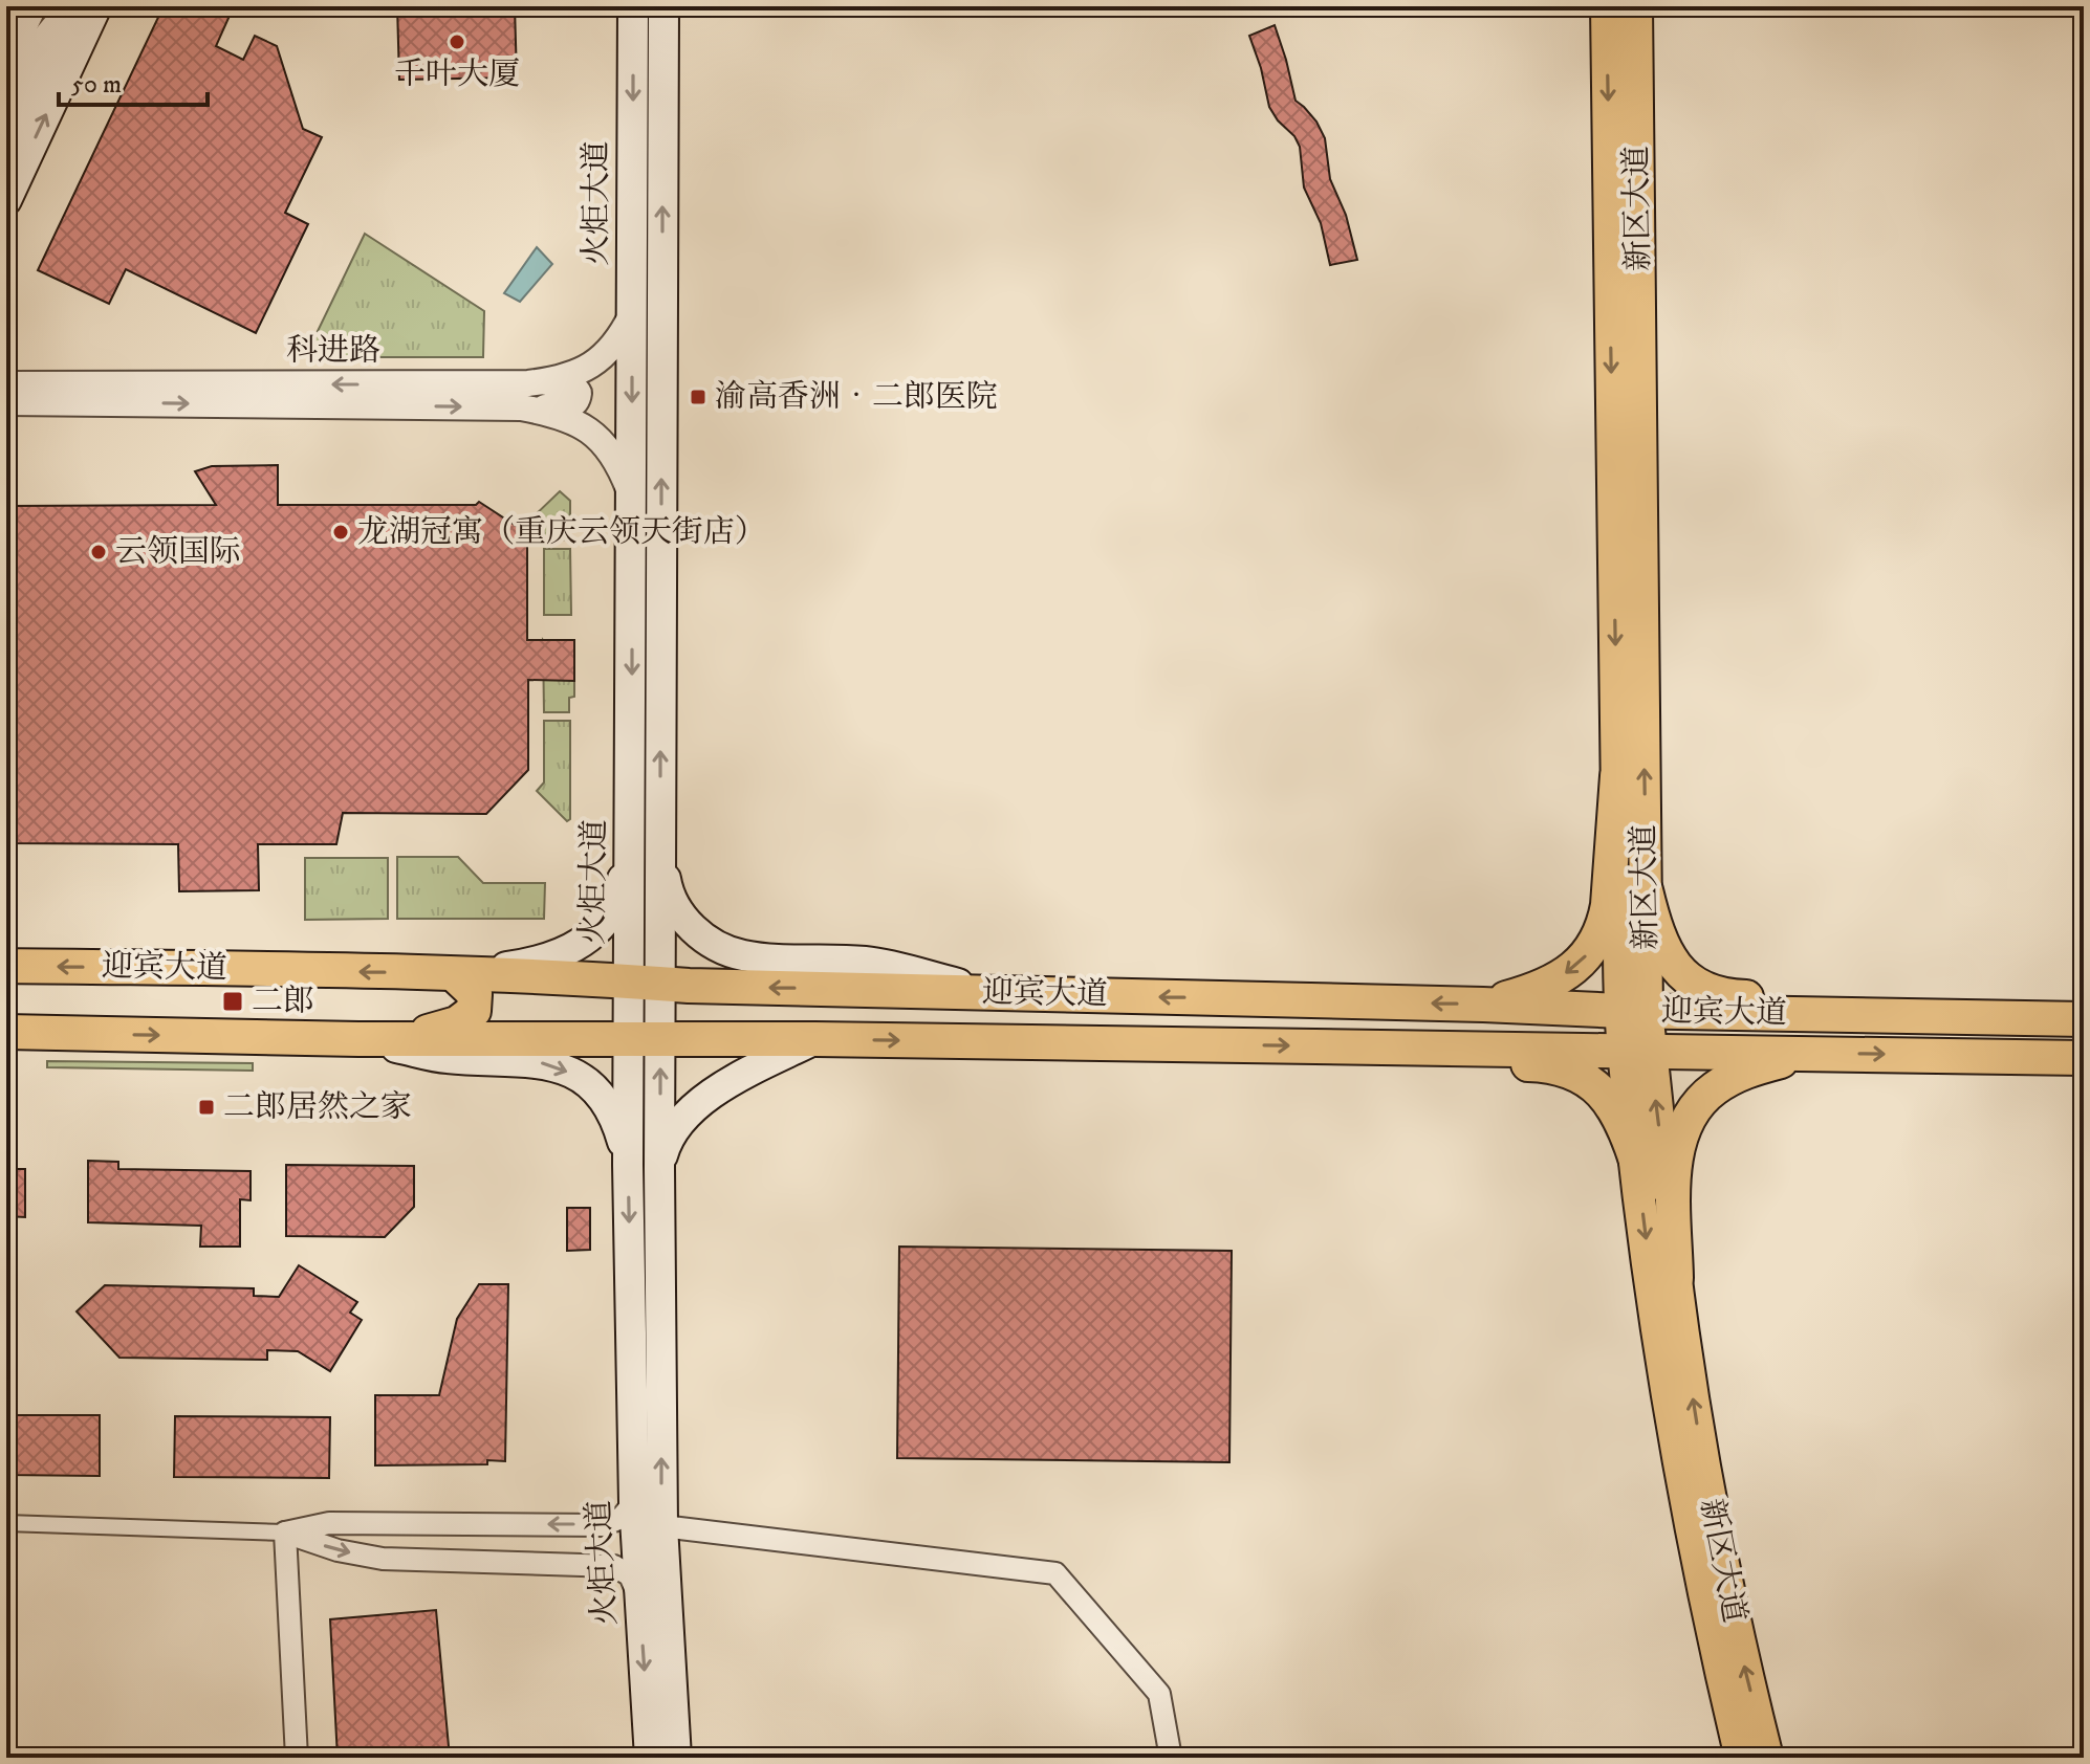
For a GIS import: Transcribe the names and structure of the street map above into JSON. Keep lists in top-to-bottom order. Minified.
{"streets":{"highway":["迎宾大道"],"main road":["火炬大道","新区大道"],"street":["科进路"]},"crossings":[["火炬大道","科进路"],["火炬大道","迎宾大道"],["新区大道","迎宾大道"]],"places":{"other":["千叶大厦","龙湖冠寓（重庆云领天街店）","云领国际"],"transit":["渝高香洲‧二郎医院","二郎","二郎居然之家"]},"scale_bar":"50 m"}
